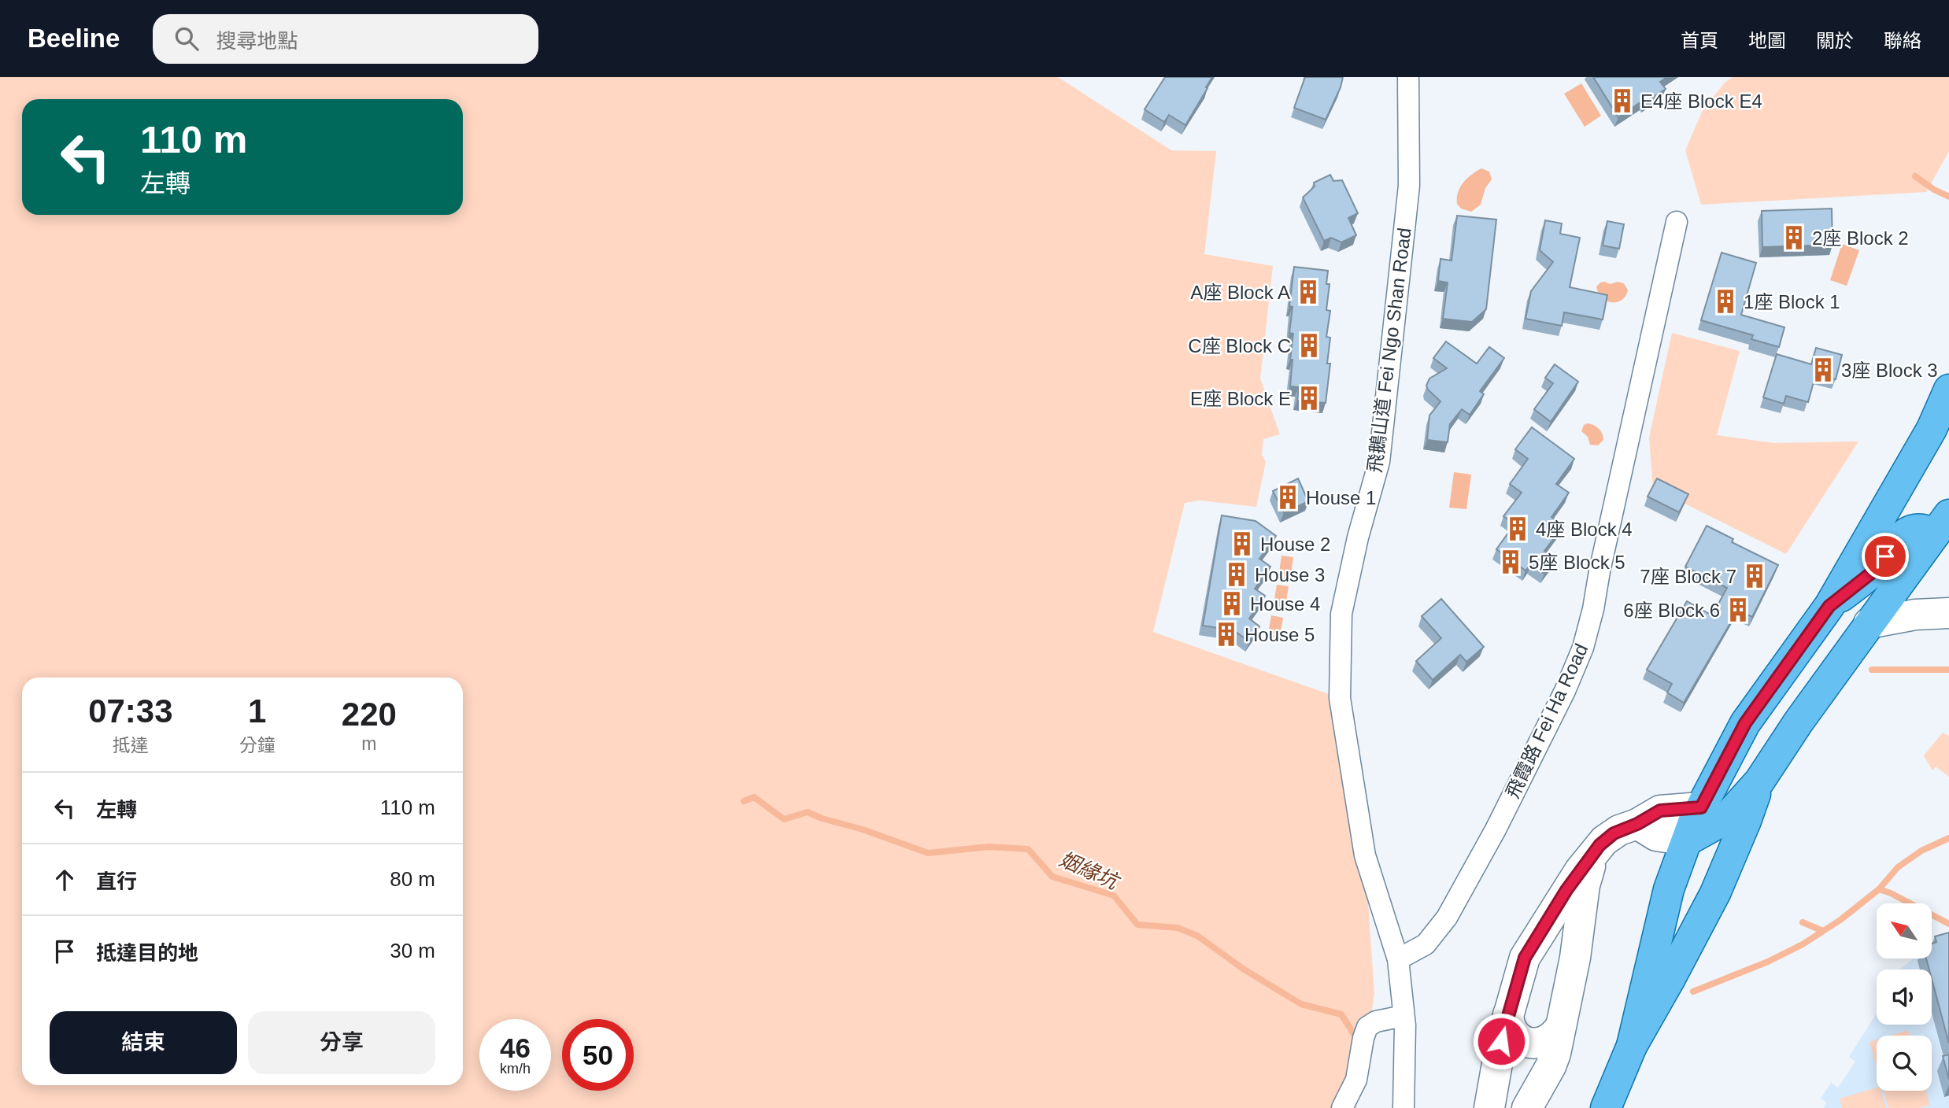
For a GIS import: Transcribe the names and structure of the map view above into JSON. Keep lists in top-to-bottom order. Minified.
{"streets":{"street":["飛鵝山道 Fei Ngo Shan Road","飛霞路 Fei Ha Road"]},"crossings":[["飛鵝山道 Fei Ngo Shan Road","飛霞路 Fei Ha Road"]],"water":["姻緣坑"],"places":{"building":["E4座 Block E4","2座 Block 2","A座 Block A","1座 Block 1","C座 Block C","3座 Block 3","E座 Block E","House 1","4座 Block 4","House 2","5座 Block 5","House 3","7座 Block 7","House 4","6座 Block 6","House 5"]},"north":"top left","page":{"header":"Beeline","search":"搜尋地點","nav":["首頁","地圖","關於","聯絡"],"turn":["110 m","左轉"],"eta":["07:33","抵達","1","分鐘","220","m"],"list":[{"name":"左轉","value":"110 m"},{"name":"直行","value":"80 m"},{"name":"抵達目的地","value":"30 m"}],"buttons":["結束","分享"],"speed":"46 km/h","limit":"50"}}
